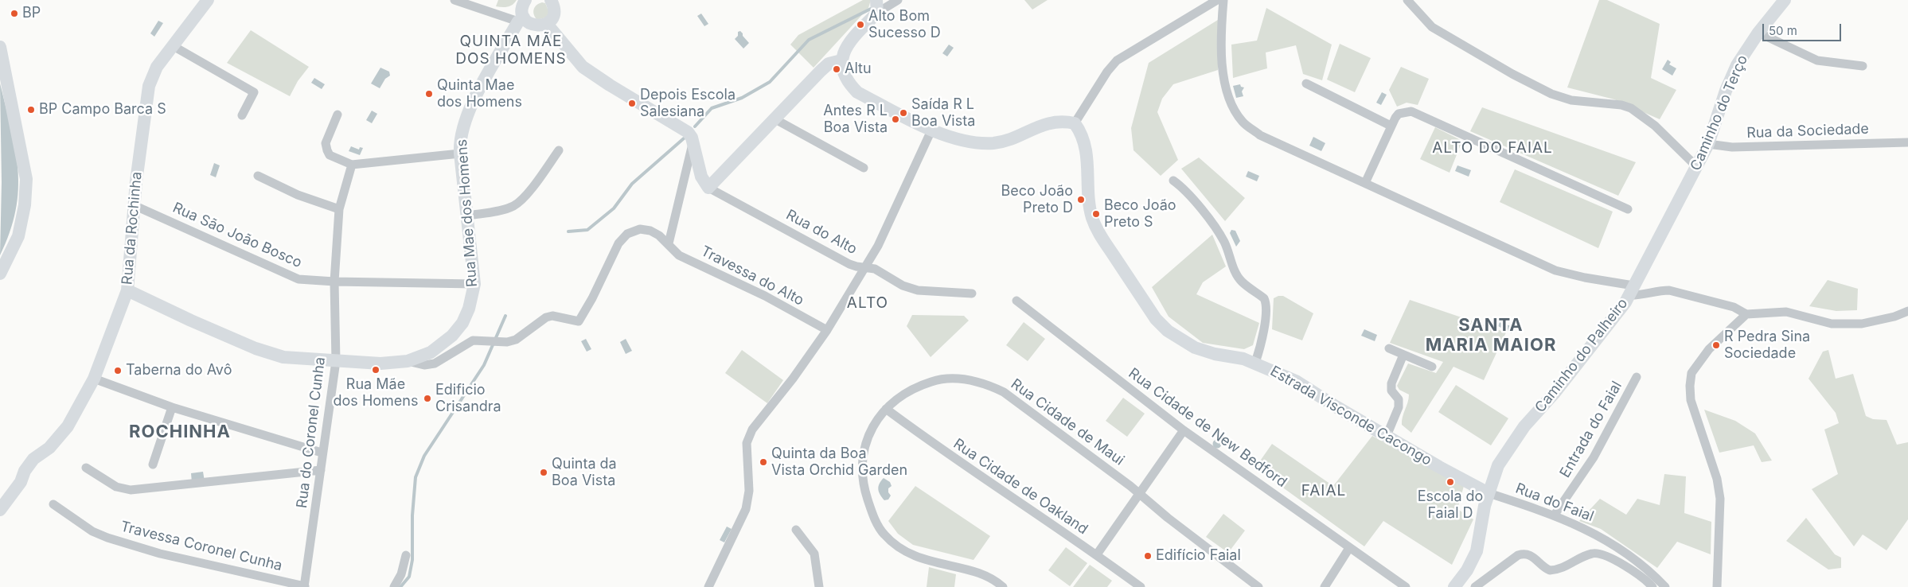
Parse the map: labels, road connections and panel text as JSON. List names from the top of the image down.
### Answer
{
  "streets": {
    "street": [
      "Caminho do Terço",
      "Rua da Sociedade",
      "Rua Mae dos Homens",
      "Rua da Rochinha",
      "Rua do Alto",
      "Rua São João Bosco",
      "Travessa do Alto",
      "Caminho do Palheiro",
      "Estrada Visconde Cacongo",
      "Rua Cidade de Maui",
      "Rua Cidade de New Bedford",
      "Entrada do Faial",
      "Rua do Coronel Cunha",
      "Rua Cidade de Oakland",
      "Rua do Faial",
      "Travessa Coronel Cunha"
    ]
  },
  "crossings": [
    ["Caminho do Terço", "Rua da Sociedade"],
    ["Caminho do Terço", "Caminho do Palheiro"],
    ["Rua Mae dos Homens", "Rua da Rochinha"],
    ["Rua Mae dos Homens", "Rua São João Bosco"],
    ["Rua Mae dos Homens", "Travessa do Alto"],
    ["Rua Mae dos Homens", "Rua do Coronel Cunha"],
    ["Rua da Rochinha", "Rua São João Bosco"],
    ["Rua São João Bosco", "Rua do Coronel Cunha"],
    ["Caminho do Palheiro", "Estrada Visconde Cacongo"],
    ["Caminho do Palheiro", "Rua do Faial"],
    ["Estrada Visconde Cacongo", "Rua do Faial"],
    ["Rua Cidade de Maui", "Rua Cidade de Oakland"],
    ["Entrada do Faial", "Rua do Faial"],
    ["Rua do Coronel Cunha", "Travessa Coronel Cunha"]
  ],
  "districts": [
    "QUINTA MÃE DOS HOMENS",
    "ALTO DO FAIAL",
    "ALTO",
    "SANTA MARIA MAIOR",
    "ROCHINHA",
    "FAIAL"
  ],
  "places": [
    "BP",
    "Alto Bom Sucesso D",
    "Altu",
    "Quinta Mae dos Homens",
    "Depois Escola Salesiana",
    "BP Campo Barca S",
    "Saída R L Boa Vista",
    "Antes R L Boa Vista",
    "Beco João Preto D",
    "Beco João Preto S",
    "R Pedra Sina Sociedade",
    "Rua Mãe dos Homens",
    "Taberna do Avô",
    "Edificio Crisandra",
    "Quinta da Boa Vista Orchid Garden",
    "Quinta da Boa Vista",
    "Escola do Faial D",
    "Edifício Faial"
  ],
  "scale_bar": "50 m"
}
